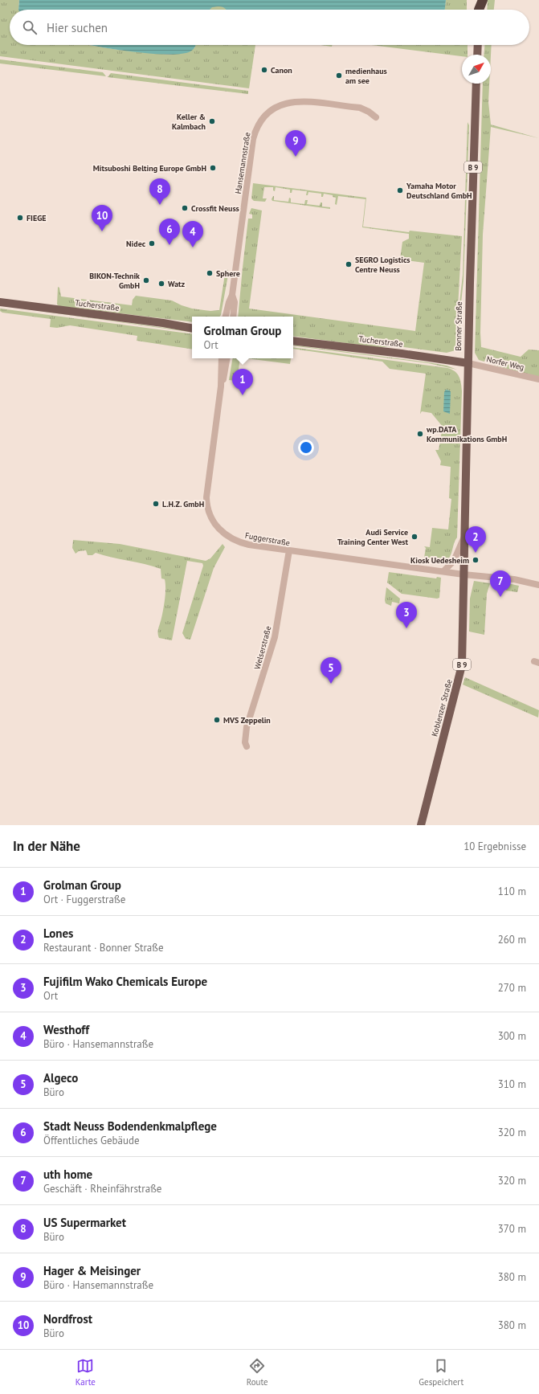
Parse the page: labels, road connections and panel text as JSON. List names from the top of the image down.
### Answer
{
  "streets": {
    "main road": [
      "B 9",
      "Tucherstraße",
      "Bonner Straße",
      "Koblenzer Straße"
    ],
    "street": [
      "Hansemannstraße",
      "Norfer Weg",
      "Fuggerstraße",
      "Welserstraße"
    ]
  },
  "crossings": [
    ["Tucherstraße", "Bonner Straße"],
    ["Tucherstraße", "Norfer Weg"],
    ["Bonner Straße", "Norfer Weg"],
    ["Bonner Straße", "Fuggerstraße"],
    ["Bonner Straße", "Koblenzer Straße"],
    ["Fuggerstraße", "Welserstraße"],
    ["Fuggerstraße", "Koblenzer Straße"]
  ],
  "places": [
    "Canon",
    "medienhaus am see",
    "Keller & Kalmbach",
    "Mitsuboshi Belting Europe GmbH",
    "Yamaha Motor Deutschland GmbH",
    "Crossfit Neuss",
    "FIEGE",
    "Nidec",
    "SEGRO Logistics Centre Neuss",
    "Sphere",
    "BIKON-Technik GmbH",
    "Watz",
    "wp.DATA Kommunikations GmbH",
    "L.H.Z. GmbH",
    "Audi Service Training Center West",
    "Kiosk Uedesheim",
    "MVS Zeppelin"
  ],
  "north": "top right",
  "page": {
    "search": "Hier suchen",
    "pins": [
      "9",
      "8",
      "10",
      "6",
      "4",
      "1",
      "2",
      "7",
      "3",
      "5"
    ],
    "popup": ["Grolman Group", "Ort"],
    "heading": ["In der Nähe", "10 Ergebnisse"],
    "list": [
      {
        "mark": "1",
        "name": "Grolman Group",
        "note": "Ort · Fuggerstraße",
        "value": "110 m"
      },
      {
        "mark": "2",
        "name": "Lones",
        "note": "Restaurant · Bonner Straße",
        "value": "260 m"
      },
      {
        "mark": "3",
        "name": "Fujifilm Wako Chemicals Europe",
        "note": "Ort",
        "value": "270 m"
      },
      {
        "mark": "4",
        "name": "Westhoff",
        "note": "Büro · Hansemannstraße",
        "value": "300 m"
      },
      {
        "mark": "5",
        "name": "Algeco",
        "note": "Büro",
        "value": "310 m"
      },
      {
        "mark": "6",
        "name": "Stadt Neuss Bodendenkmalpflege",
        "note": "Öffentliches Gebäude",
        "value": "320 m"
      },
      {
        "mark": "7",
        "name": "uth home",
        "note": "Geschäft · Rheinfährstraße",
        "value": "320 m"
      },
      {
        "mark": "8",
        "name": "US Supermarket",
        "note": "Büro",
        "value": "370 m"
      },
      {
        "mark": "9",
        "name": "Hager & Meisinger",
        "note": "Büro · Hansemannstraße",
        "value": "380 m"
      },
      {
        "mark": "10",
        "name": "Nordfrost",
        "note": "Büro",
        "value": "380 m"
      }
    ],
    "nav": ["Karte", "Route", "Gespeichert"]
  }
}
